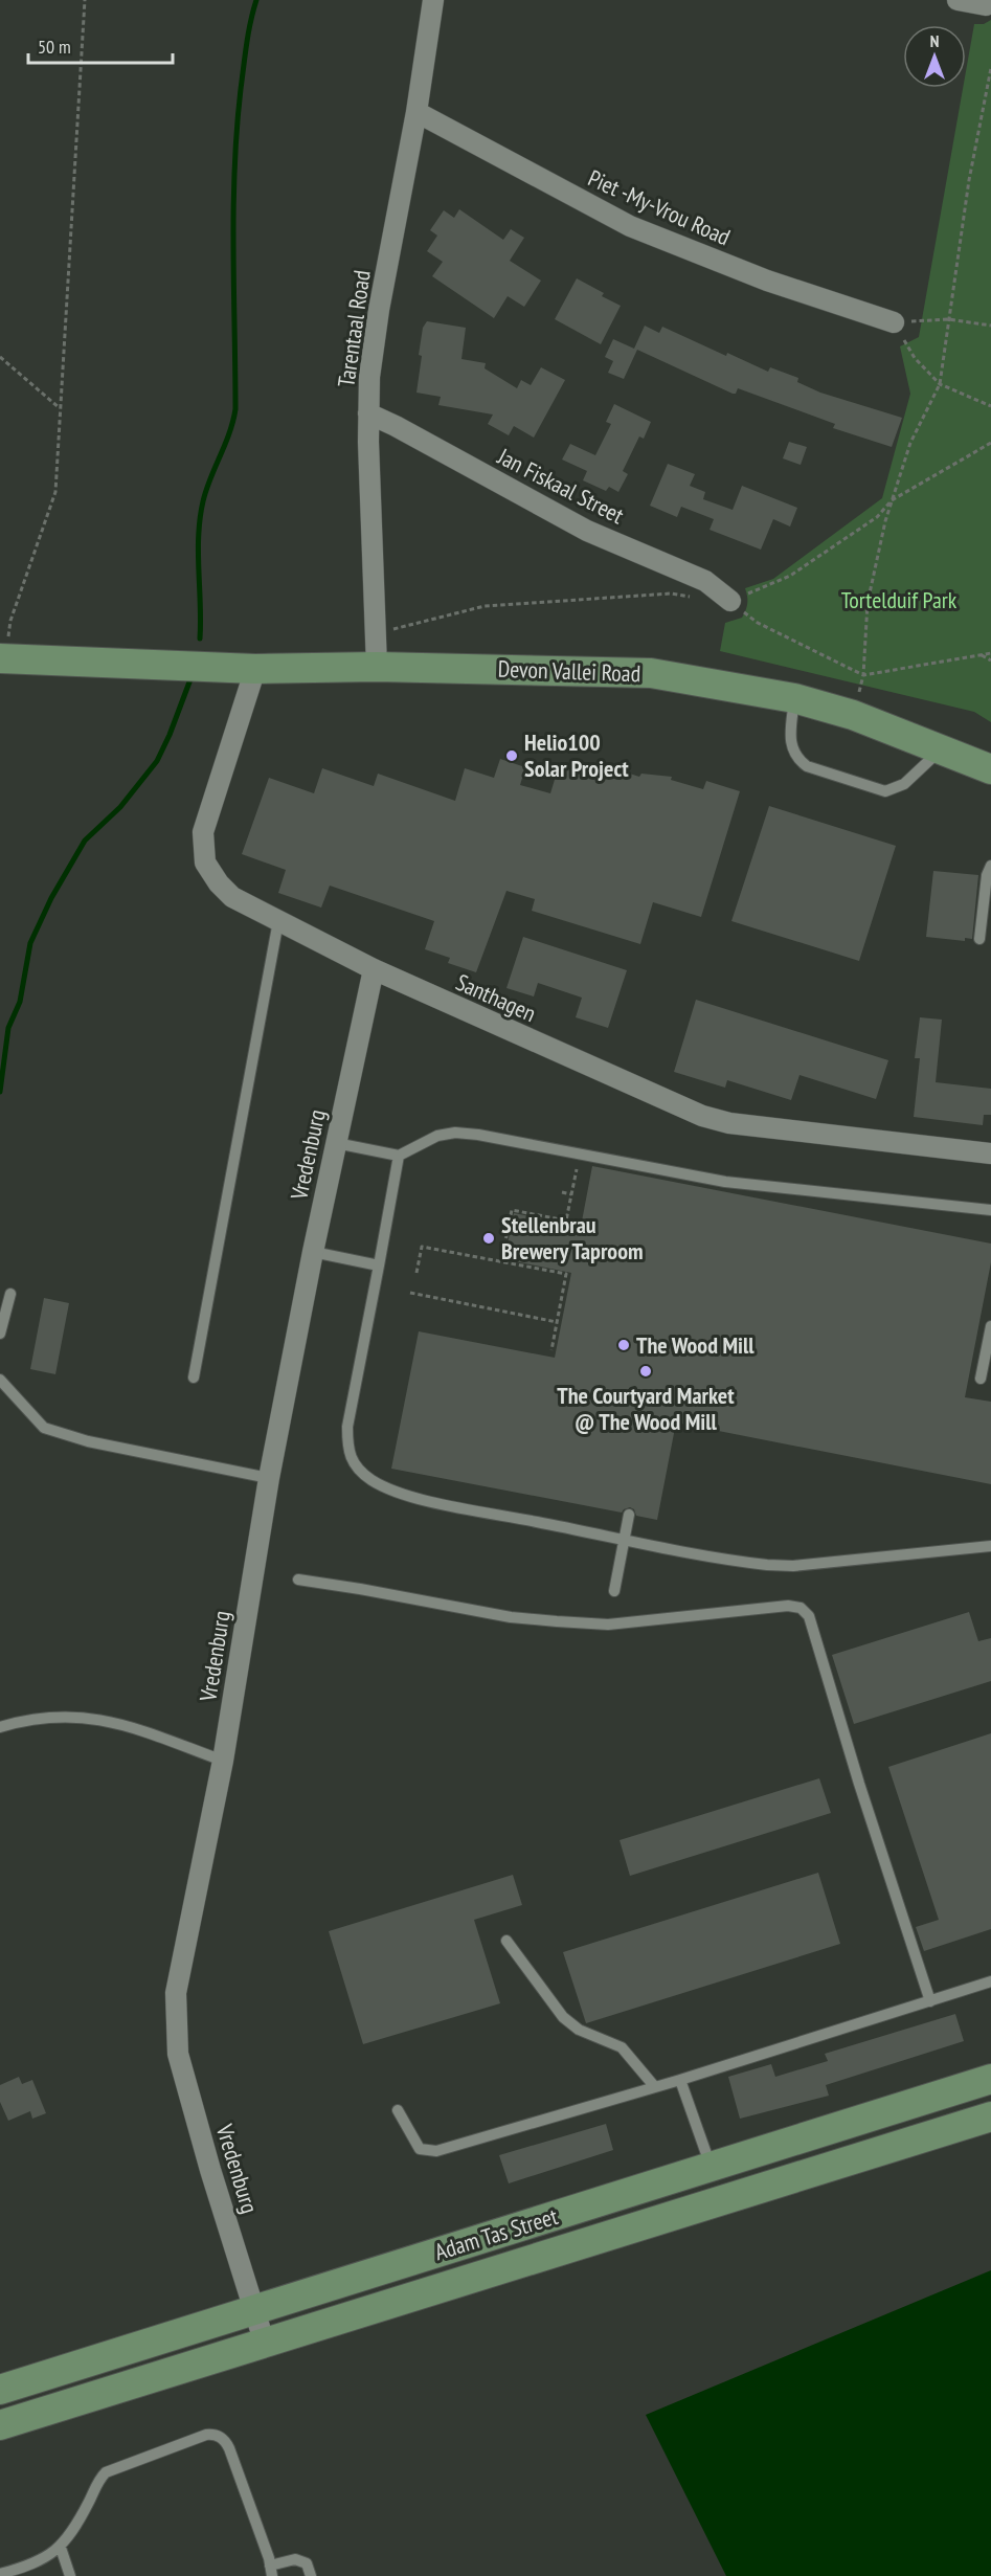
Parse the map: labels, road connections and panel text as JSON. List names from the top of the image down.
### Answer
{
  "streets": {
    "main road": ["Devon Vallei Road", "Adam Tas Street"],
    "street": [
      "Piet -My-Vrou Road",
      "Tarentaal Road",
      "Jan Fiskaal Street",
      "Santhagen",
      "Vredenburg"
    ]
  },
  "crossings": [
    ["Piet -My-Vrou Road", "Tarentaal Road"],
    ["Tarentaal Road", "Jan Fiskaal Street"],
    ["Tarentaal Road", "Devon Vallei Road"],
    ["Devon Vallei Road", "Santhagen"],
    ["Santhagen", "Vredenburg"],
    ["Vredenburg", "Adam Tas Street"]
  ],
  "parks": ["Tortelduif Park"],
  "places": [
    "Helio100 Solar Project",
    "Stellenbrau Brewery Taproom",
    "The Wood Mill",
    "The Courtyard Market @ The Wood Mill"
  ],
  "scale_bar": "50 m",
  "north": "top"
}
